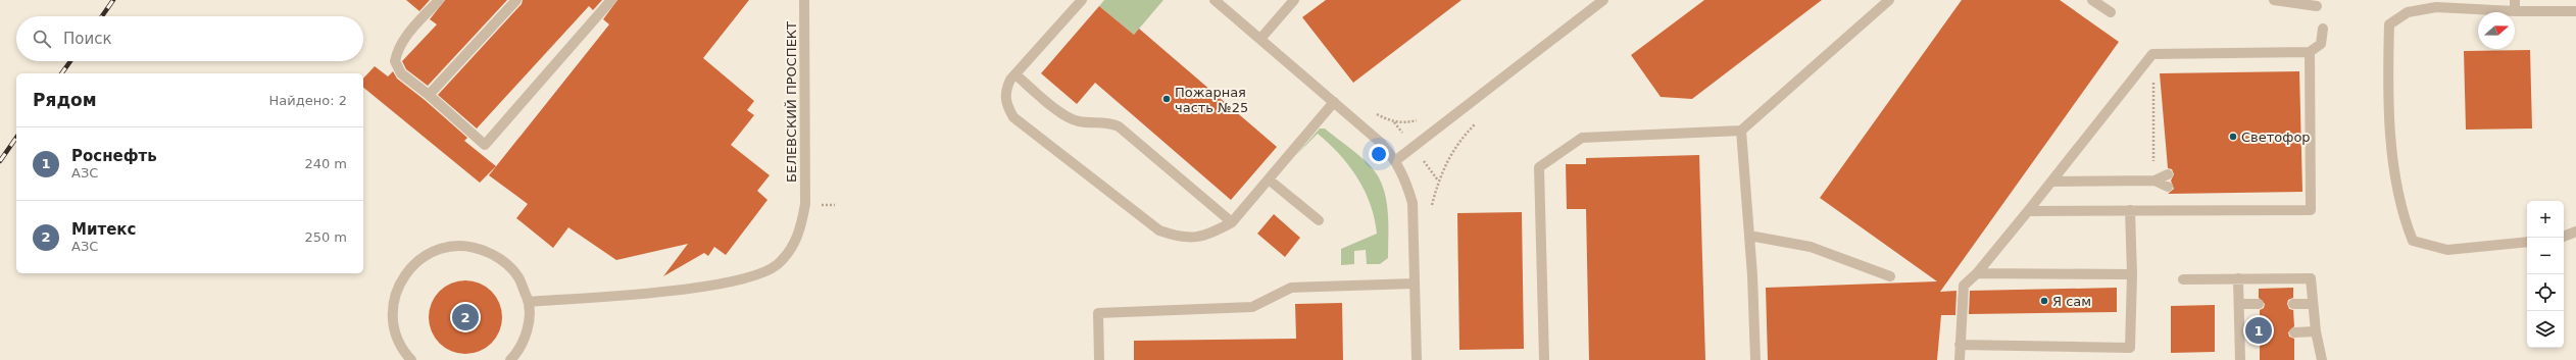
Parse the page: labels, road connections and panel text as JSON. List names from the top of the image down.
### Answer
{
  "streets": {
    "street": ["БЕЛЕВСКИЙ ПРОСПЕКТ"]
  },
  "places": ["Пожарная часть №25", "Светофор", "Я сам"],
  "north": "right",
  "page": {
    "search": "Поиск",
    "heading": ["Рядом", "Найдено: 2"],
    "list": [
      {
        "mark": "1",
        "name": "Роснефть",
        "note": "АЗС",
        "value": "240 m"
      },
      {
        "mark": "2",
        "name": "Митекс",
        "note": "АЗС",
        "value": "250 m"
      }
    ],
    "map_buttons": ["+", "−"],
    "pins": ["2", "1"]
  }
}
